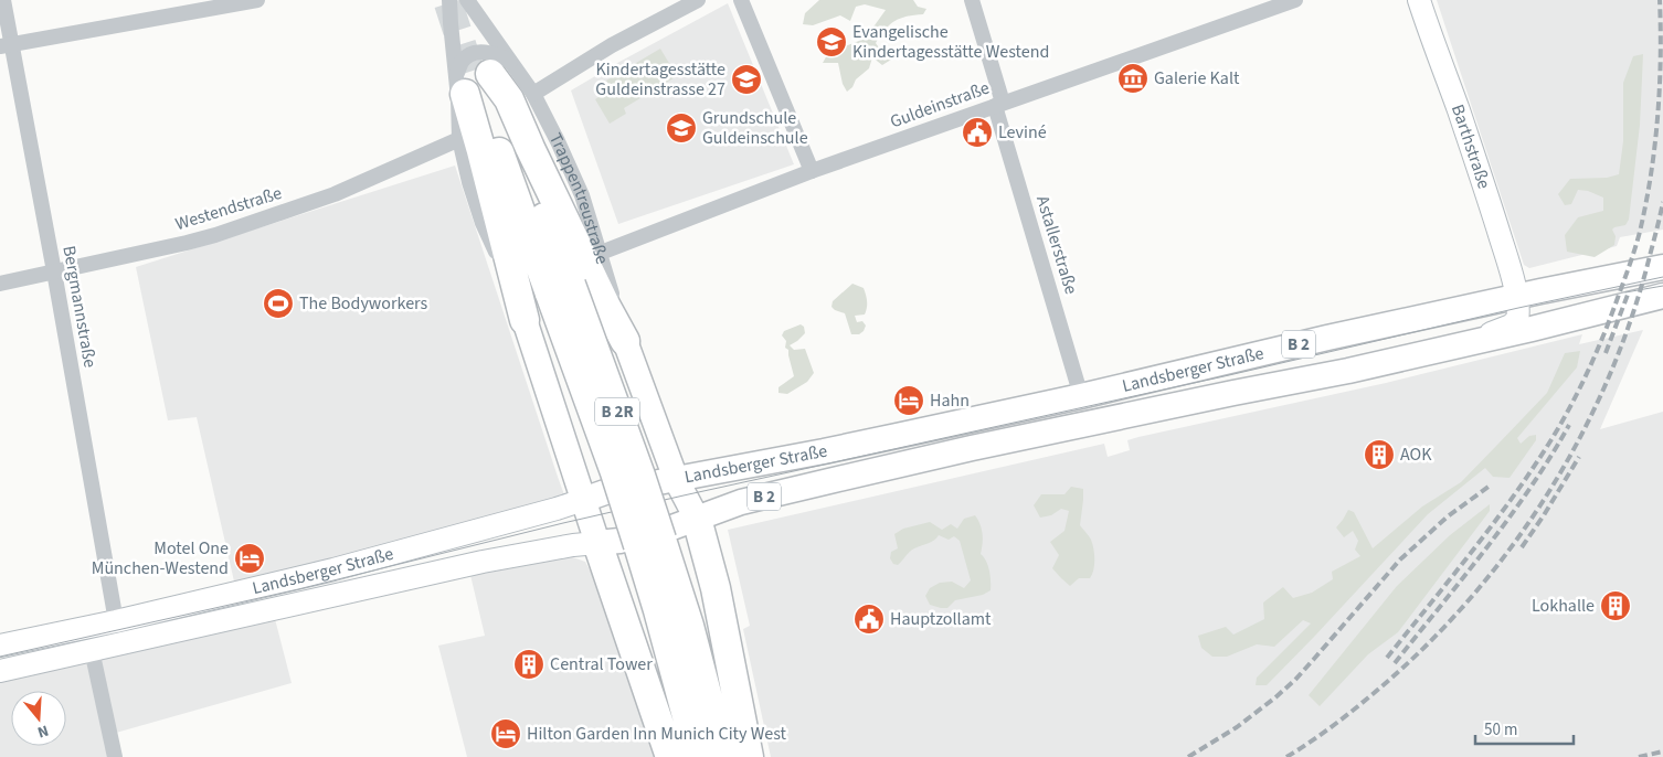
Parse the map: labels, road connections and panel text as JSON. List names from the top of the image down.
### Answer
{
  "streets": {
    "highway": ["Trappentreustraße", "B 2R"],
    "main road": ["Barthstraße", "B 2", "Landsberger Straße"],
    "street": [
      "Guldeinstraße",
      "Westendstraße",
      "Astallerstraße",
      "Bergmannstraße"
    ]
  },
  "crossings": [
    ["Guldeinstraße", "Trappentreustraße"],
    ["Guldeinstraße", "Astallerstraße"],
    ["Barthstraße", "Landsberger Straße"],
    ["Trappentreustraße", "Westendstraße"],
    ["Trappentreustraße", "B 2R"],
    ["Westendstraße", "Bergmannstraße"],
    ["Astallerstraße", "Landsberger Straße"],
    ["Bergmannstraße", "Landsberger Straße"]
  ],
  "places": {
    "school or university": ["Evangelische Kindertagesstätte Westend", "Kindertagesstätte Guldeinstrasse 27", "Grundschule Guldeinschule"],
    "museum": ["Galerie Kalt"],
    "public building": ["Leviné", "Hauptzollamt"],
    "sports": ["The Bodyworkers"],
    "hotel": ["Hahn", "Motel One München-Westend", "Hilton Garden Inn Munich City West"],
    "building": ["AOK", "Lokhalle", "Central Tower"]
  },
  "scale_bar": "50 m",
  "north": "bottom"
}
